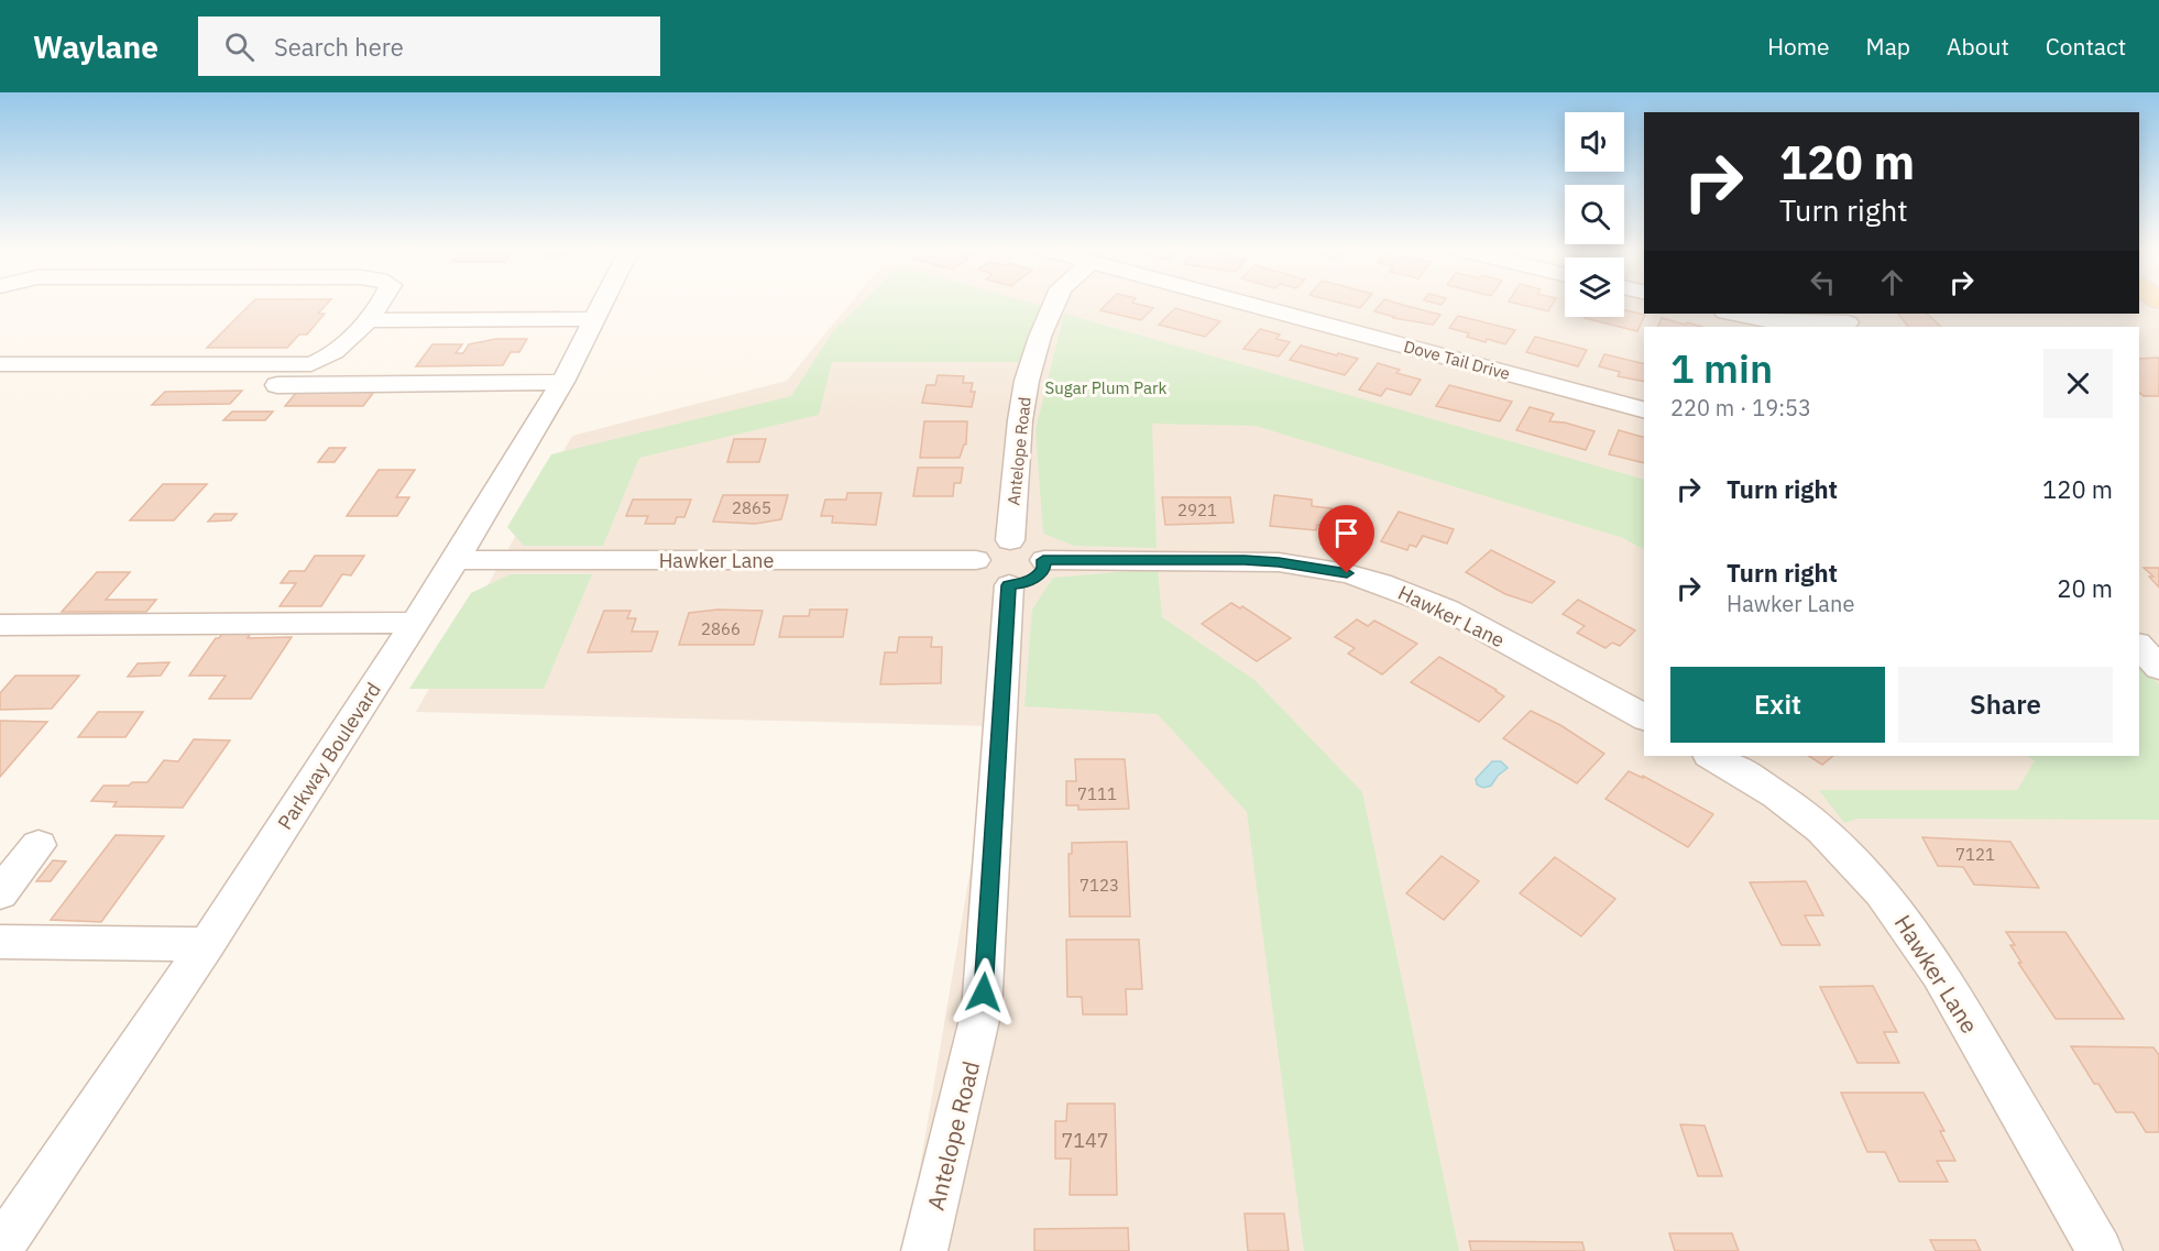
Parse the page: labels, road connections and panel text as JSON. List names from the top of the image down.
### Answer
{
  "streets": {
    "street": [
      "Dove Tail Drive",
      "Antelope Road",
      "Hawker Lane",
      "Parkway Boulevard"
    ]
  },
  "crossings": [
    ["Antelope Road", "Hawker Lane"],
    ["Hawker Lane", "Parkway Boulevard"]
  ],
  "parks": ["Sugar Plum Park"],
  "house_numbers": [
    "2865",
    "2921",
    "2866",
    "7111",
    "7121",
    "7123",
    "7147"
  ],
  "page": {
    "header": "Waylane",
    "search": "Search here",
    "nav": [
      "Home",
      "Map",
      "About",
      "Contact"
    ],
    "turn": ["120 m", "Turn right"],
    "heading": ["1 min", "220 m · 19:53"],
    "list": [
      {
        "name": "Turn right",
        "value": "120 m"
      },
      {
        "name": "Turn right",
        "note": "Hawker Lane",
        "value": "20 m"
      }
    ],
    "buttons": ["Exit", "Share"]
  }
}
